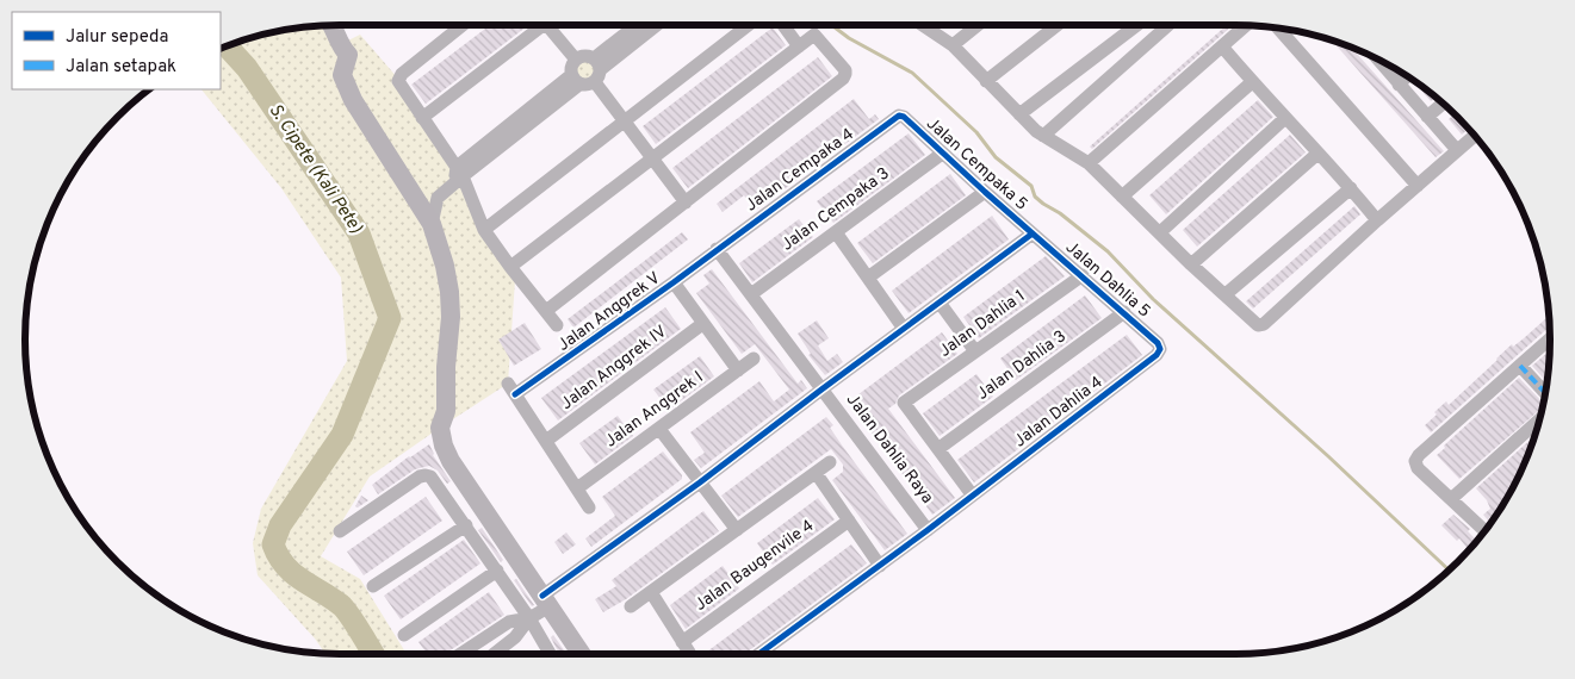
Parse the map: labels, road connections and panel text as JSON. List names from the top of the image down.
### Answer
{
  "streets": {
    "street": [
      "Jalan Cempaka 5",
      "Jalan Cempaka 4",
      "Jalan Cempaka 3",
      "Jalan Dahlia 5",
      "Jalan Anggrek V",
      "Jalan Dahlia 1",
      "Jalan Dahlia 3",
      "Jalan Anggrek IV",
      "Jalan Anggrek I",
      "Jalan Dahlia 4",
      "Jalan Dahlia Raya",
      "Jalan Baugenvile 4"
    ]
  },
  "crossings": [
    ["Jalan Cempaka 5", "Jalan Cempaka 4"],
    ["Jalan Cempaka 5", "Jalan Cempaka 3"],
    ["Jalan Cempaka 5", "Jalan Dahlia 5"],
    ["Jalan Cempaka 4", "Jalan Anggrek V"],
    ["Jalan Cempaka 4", "Jalan Dahlia Raya"],
    ["Jalan Cempaka 3", "Jalan Dahlia Raya"],
    ["Jalan Dahlia 5", "Jalan Dahlia 1"],
    ["Jalan Dahlia 5", "Jalan Dahlia 3"],
    ["Jalan Dahlia 5", "Jalan Dahlia 4"],
    ["Jalan Anggrek V", "Jalan Anggrek IV"],
    ["Jalan Anggrek V", "Jalan Dahlia Raya"],
    ["Jalan Dahlia 1", "Jalan Dahlia 3"],
    ["Jalan Dahlia 4", "Jalan Dahlia Raya"]
  ],
  "water": ["S. Cipete (Kali Pete)"],
  "legend": ["Jalur sepeda", "Jalan setapak"]
}
